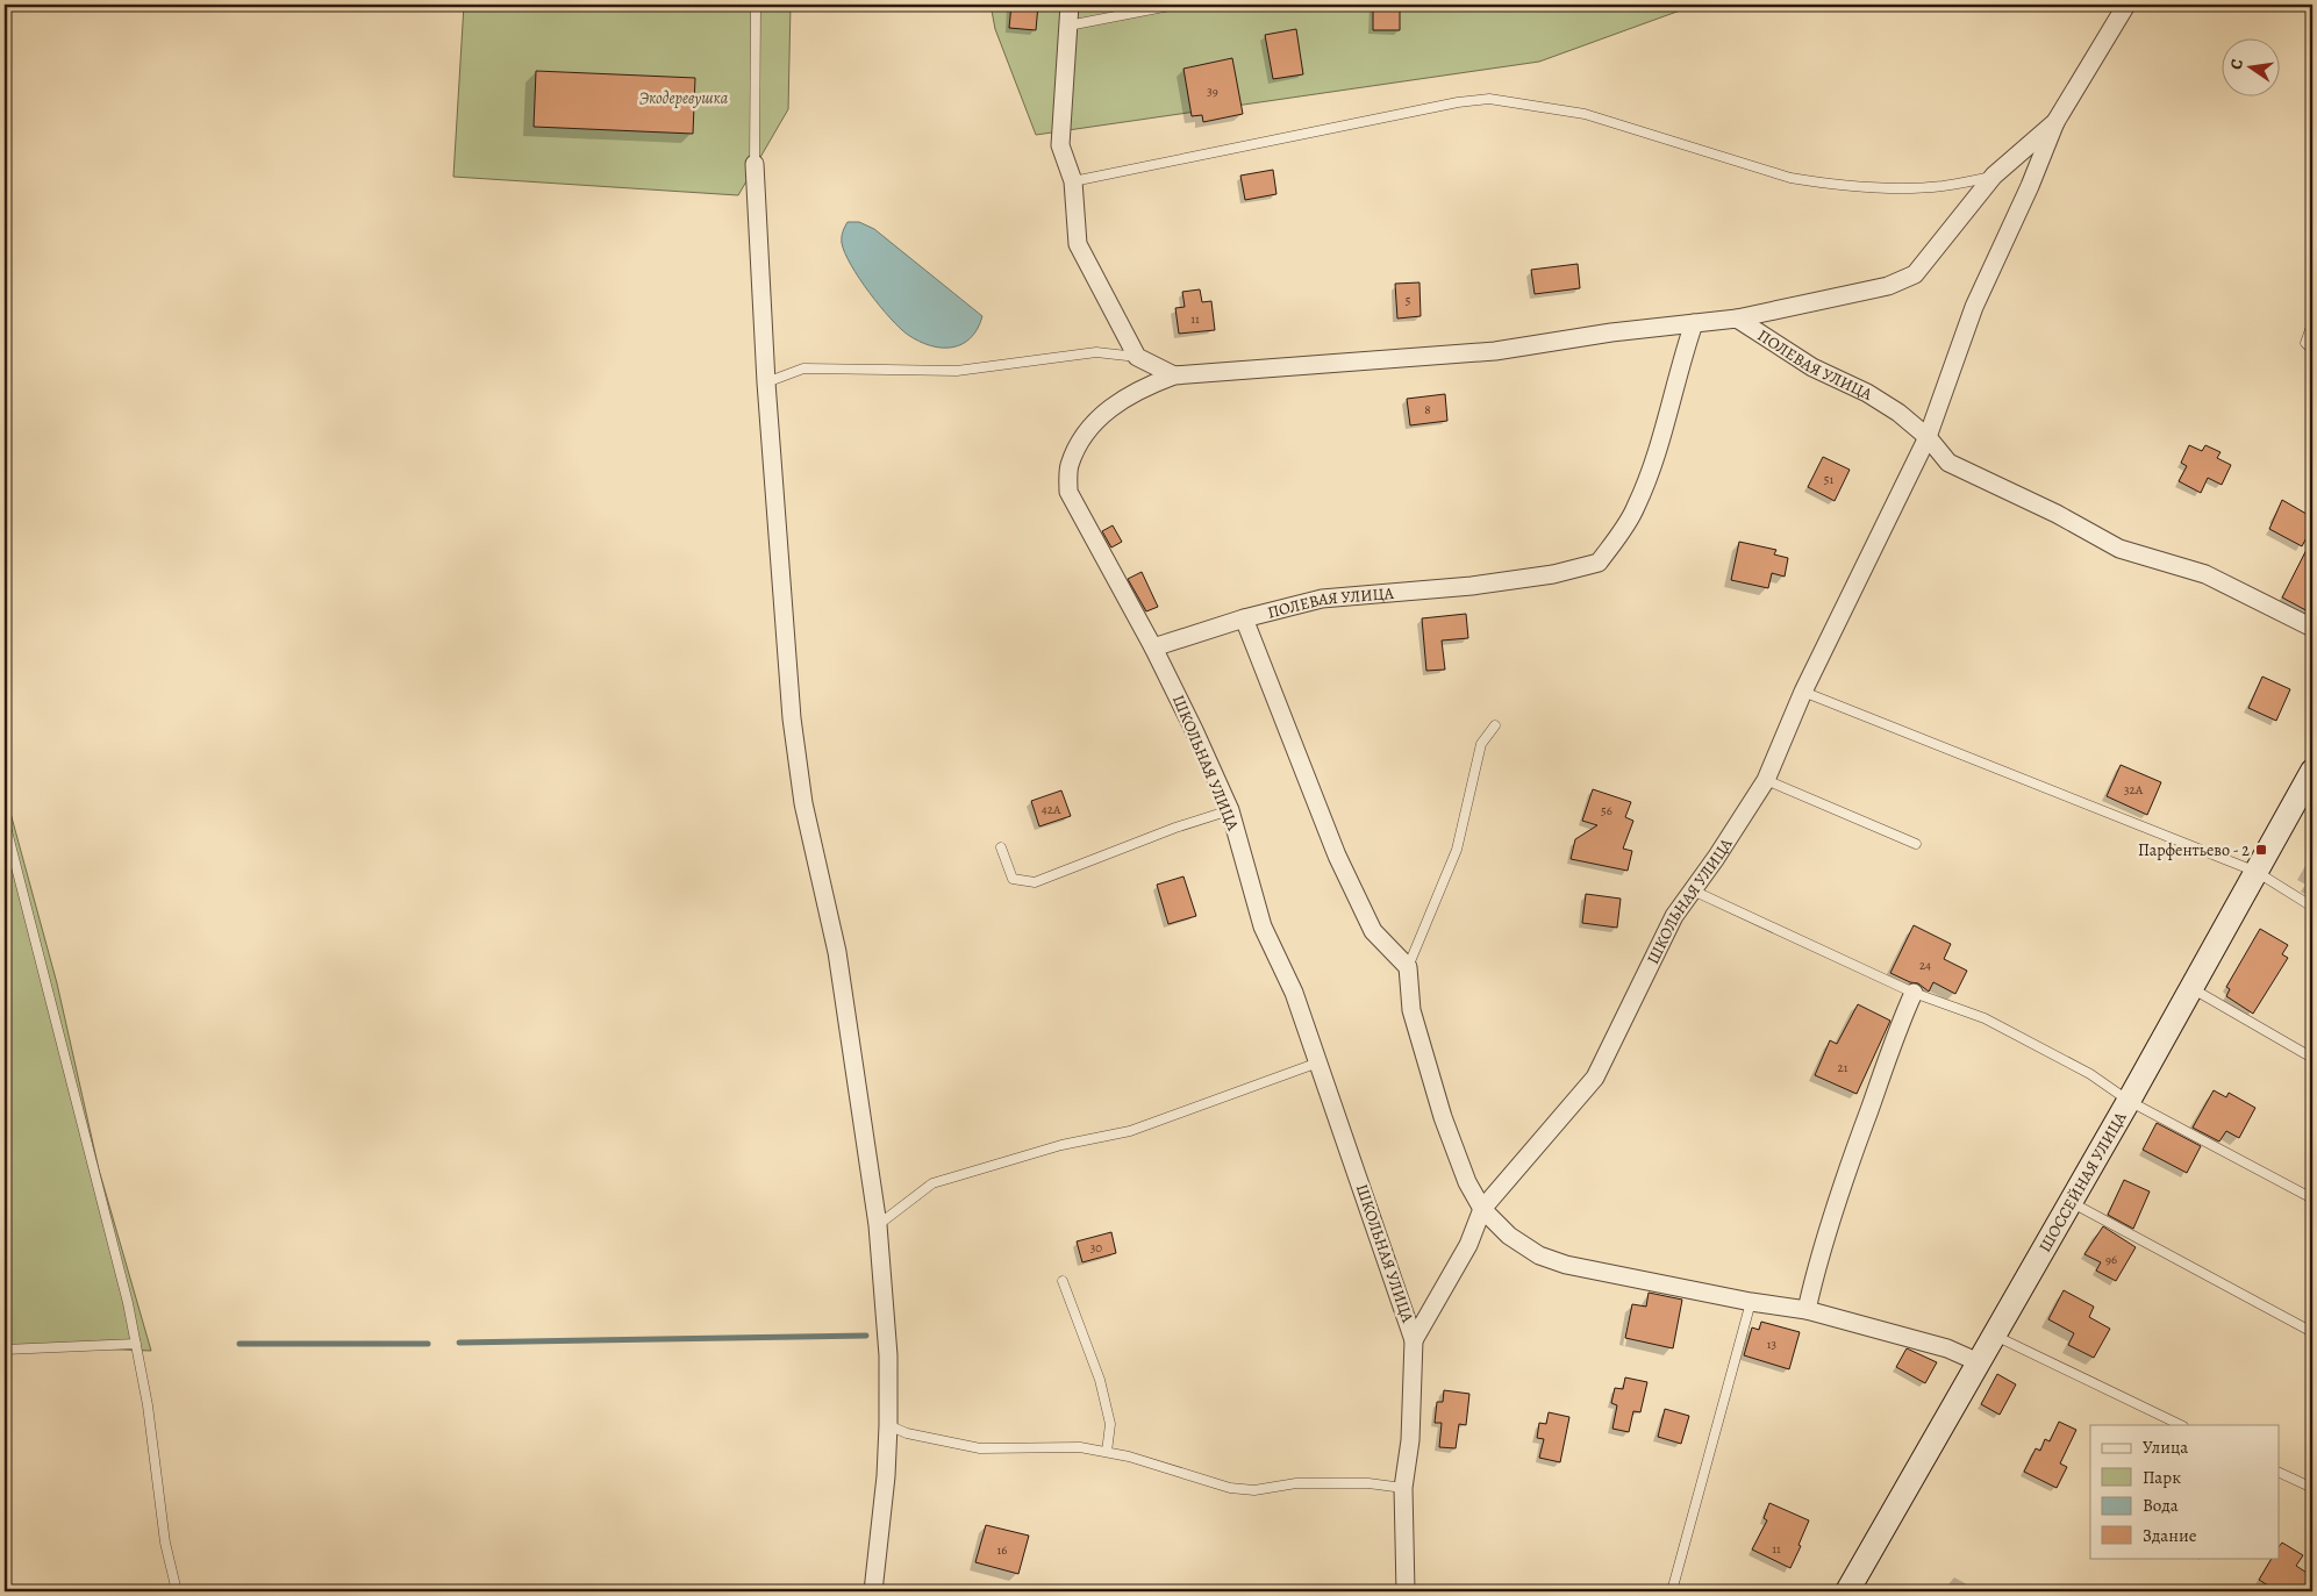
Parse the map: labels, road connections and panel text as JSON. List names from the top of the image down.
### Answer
{
  "streets": {
    "street": ["ПОЛЕВАЯ УЛИЦА", "ШКОЛЬНАЯ УЛИЦА", "ШОССЕЙНАЯ УЛИЦА"]
  },
  "crossings": [
    ["ПОЛЕВАЯ УЛИЦА", "ШКОЛЬНАЯ УЛИЦА"]
  ],
  "parks": ["Экодеревушка"],
  "places": {
    "transit": ["Парфентьево - 2"]
  },
  "house_numbers": [
    "39",
    "5",
    "11",
    "8",
    "51",
    "32А",
    "42А",
    "56",
    "24",
    "21",
    "30",
    "96",
    "13",
    "11",
    "16"
  ],
  "legend": [
    "Улица",
    "Парк",
    "Вода",
    "Здание"
  ],
  "north": "left"
}
